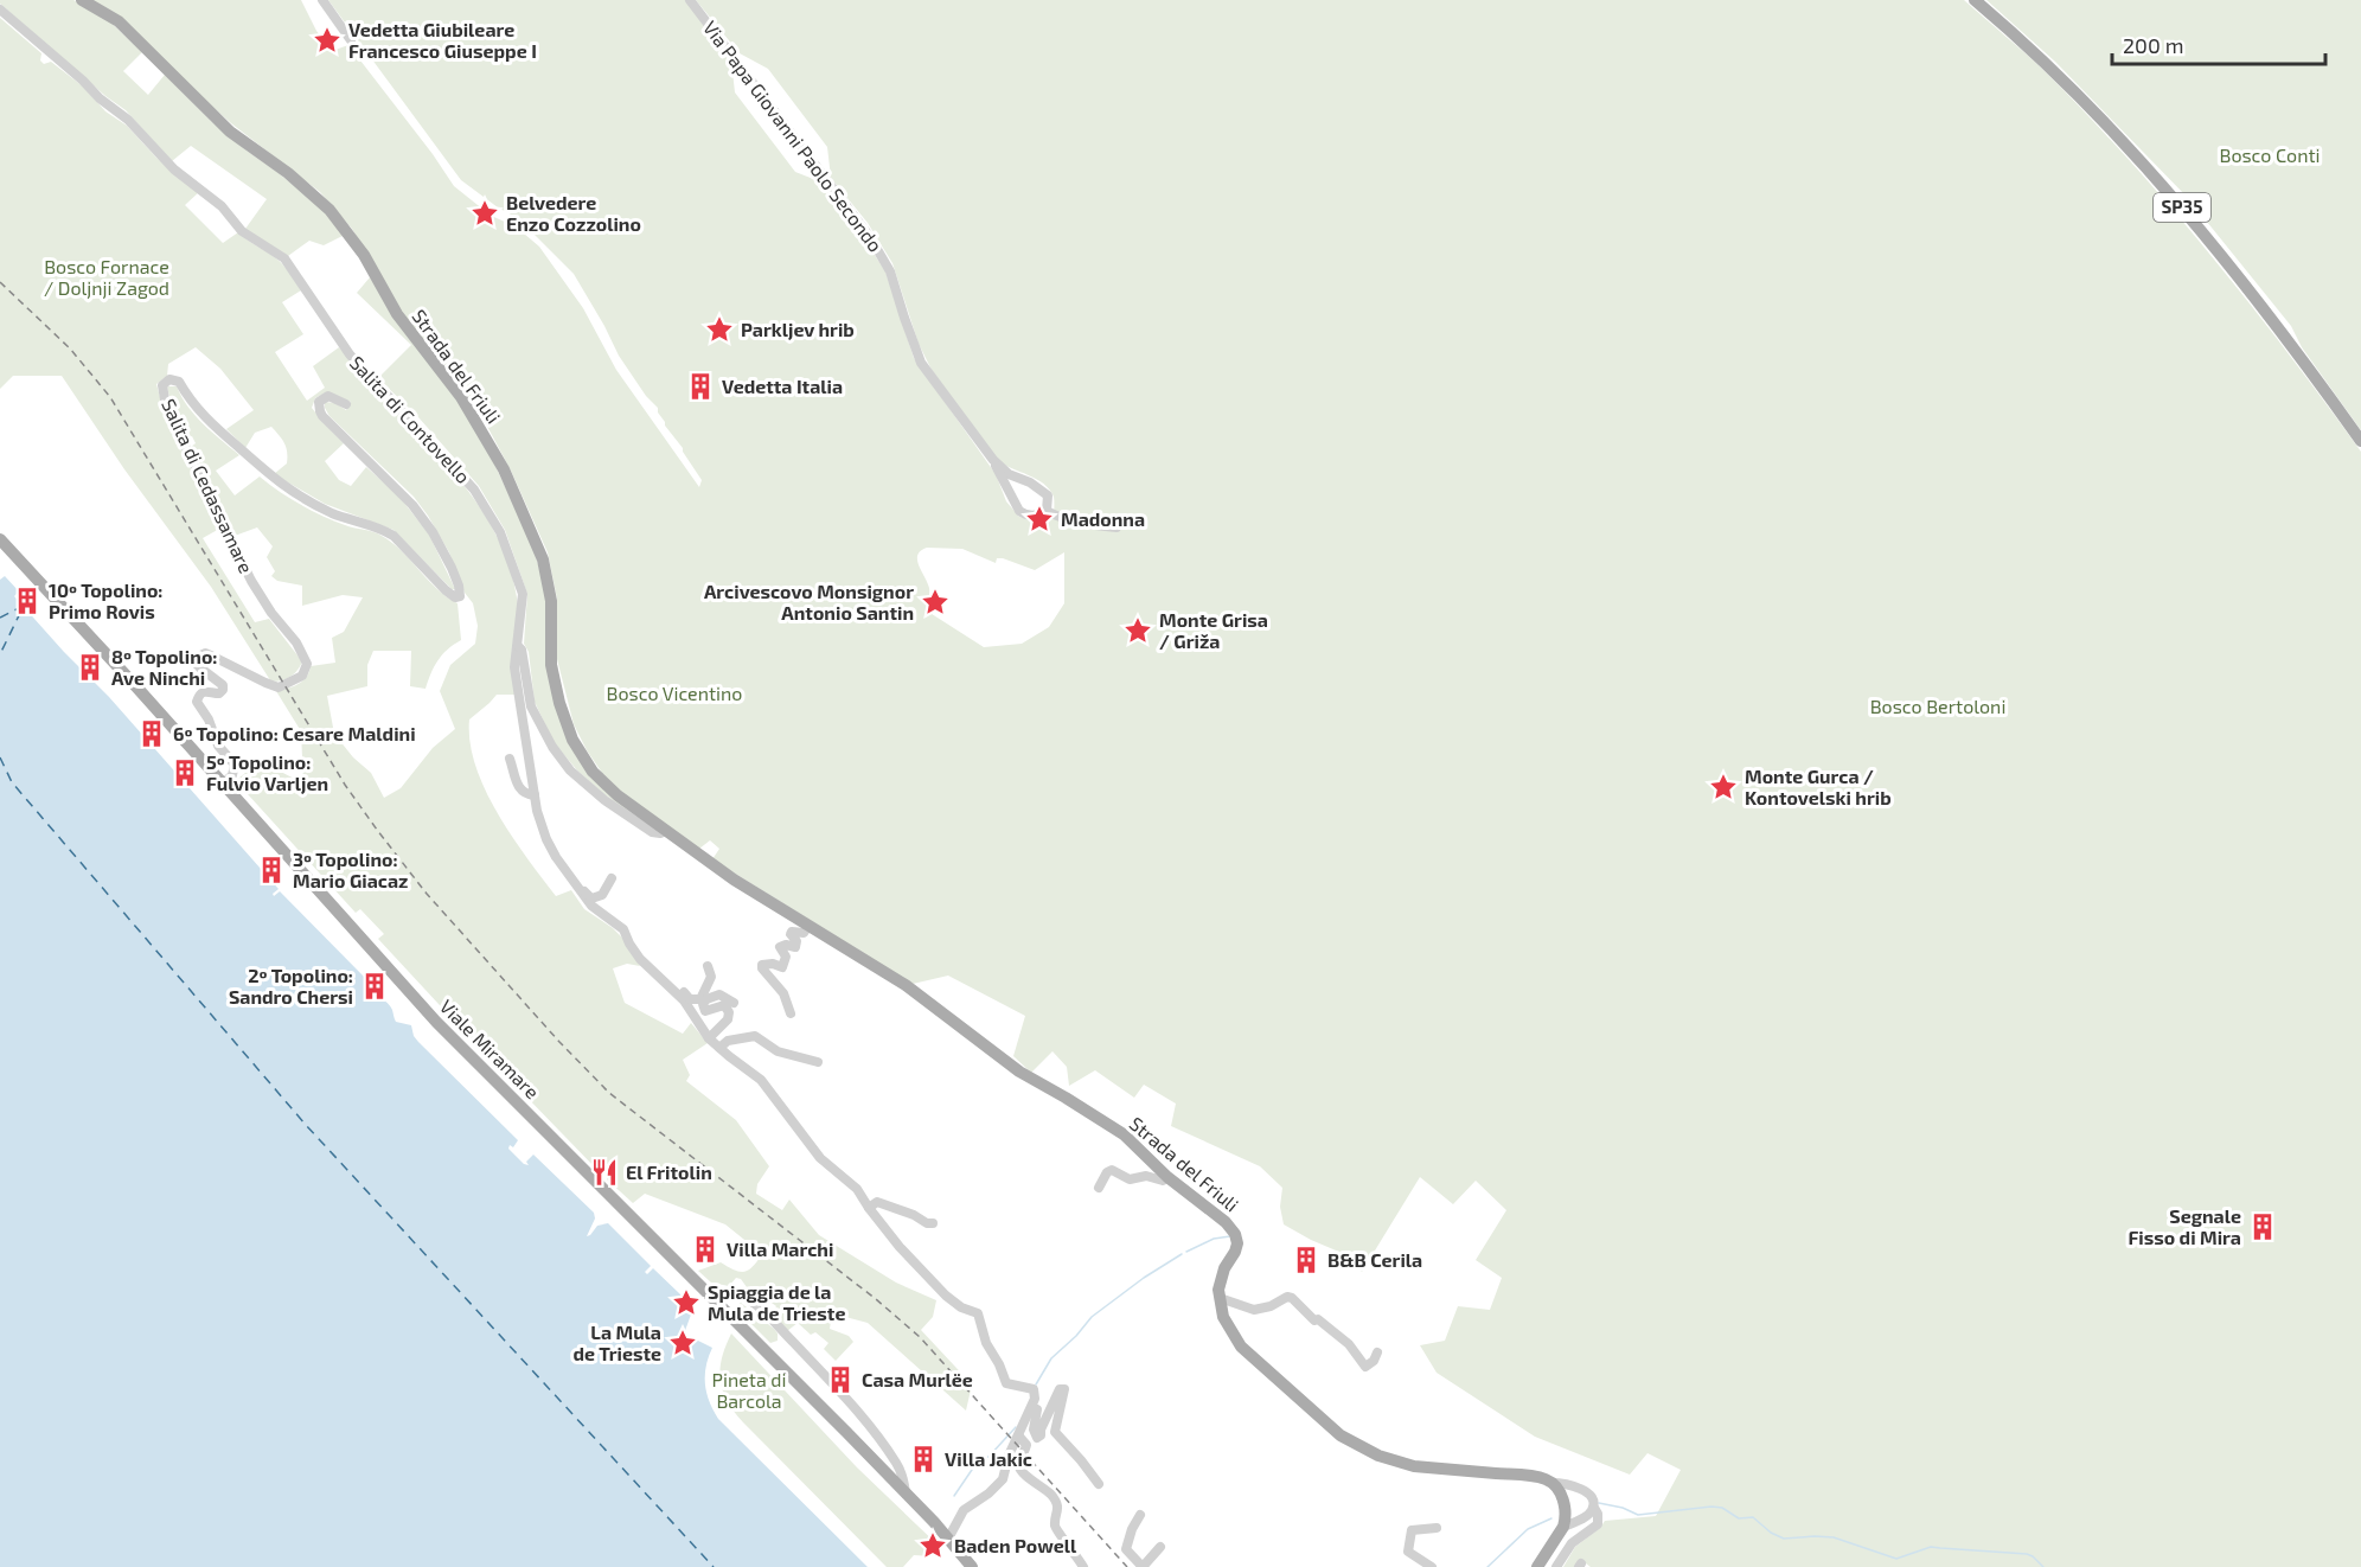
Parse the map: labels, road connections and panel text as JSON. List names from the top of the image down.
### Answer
{
  "streets": {
    "main road": ["SP35", "Strada del Friuli", "Viale Miramare"],
    "street": ["Via Papa Giovanni Paolo Secondo", "Salita di Contovello", "Salita di Cedassamare"]
  },
  "crossings": [
    ["Strada del Friuli", "Salita di Contovello"],
    ["Salita di Cedassamare", "Viale Miramare"]
  ],
  "parks": [
    "Bosco Conti",
    "Bosco Fornace / Doljnji Zagod",
    "Bosco Vicentino",
    "Bosco Bertoloni",
    "Pineta di Barcola"
  ],
  "places": {
    "place": [
      "Vedetta Giubileare Francesco Giuseppe I",
      "Belvedere Enzo Cozzolino",
      "Parkljev hrib",
      "Madonna",
      "Arcivescovo Monsignor Antonio Santin",
      "Monte Grisa / Griža",
      "Monte Gurca / Kontovelski hrib",
      "Spiaggia de la Mula de Trieste",
      "La Mula de Trieste",
      "Baden Powell"
    ],
    "building": [
      "Vedetta Italia",
      "10º Topolino: Primo Rovis",
      "8º Topolino: Ave Ninchi",
      "6º Topolino: Cesare Maldini",
      "5º Topolino: Fulvio Varljen",
      "3º Topolino: Mario Giacaz",
      "2º Topolino: Sandro Chersi",
      "Segnale Fisso di Mira",
      "Villa Marchi",
      "B&B Cerila",
      "Casa Murlëe",
      "Villa Jakic"
    ],
    "restaurant": ["El Fritolin"]
  },
  "scale_bar": "200 m"
}
